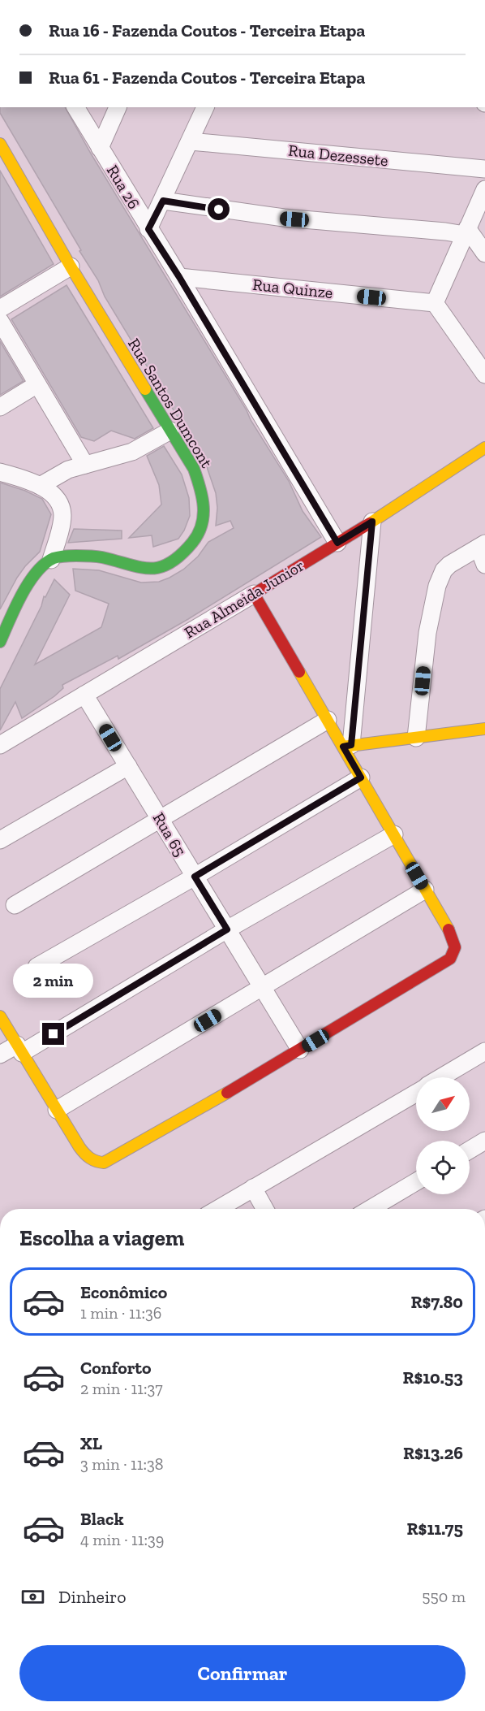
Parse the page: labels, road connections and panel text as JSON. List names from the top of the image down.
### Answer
{
  "streets": {
    "street": [
      "Rua Dezessete",
      "Rua 26",
      "Rua Quinze",
      "Rua Santos Dumcont",
      "Rua Almeida Junior",
      "Rua 65"
    ]
  },
  "crossings": [
    ["Rua 26", "Rua Quinze"],
    ["Rua 26", "Rua Almeida Junior"],
    ["Rua Almeida Junior", "Rua 65"]
  ],
  "north": "top right",
  "page": {
    "banner": ["Rua 16 - Fazenda Coutos - Terceira Etapa", "Rua 61 - Fazenda Coutos - Terceira Etapa"],
    "bubble": "2 min",
    "heading": "Escolha a viagem",
    "list": [
      {
        "name": "Econômico",
        "note": "1 min · 11:36",
        "value": "R$7.80"
      },
      {
        "name": "Conforto",
        "note": "2 min · 11:37",
        "value": "R$10.53"
      },
      {
        "name": "XL",
        "note": "3 min · 11:38",
        "value": "R$13.26"
      },
      {
        "name": "Black",
        "note": "4 min · 11:39",
        "value": "R$11.75"
      }
    ],
    "pay": ["Dinheiro", "550 m"],
    "buttons": "Confirmar"
  }
}
